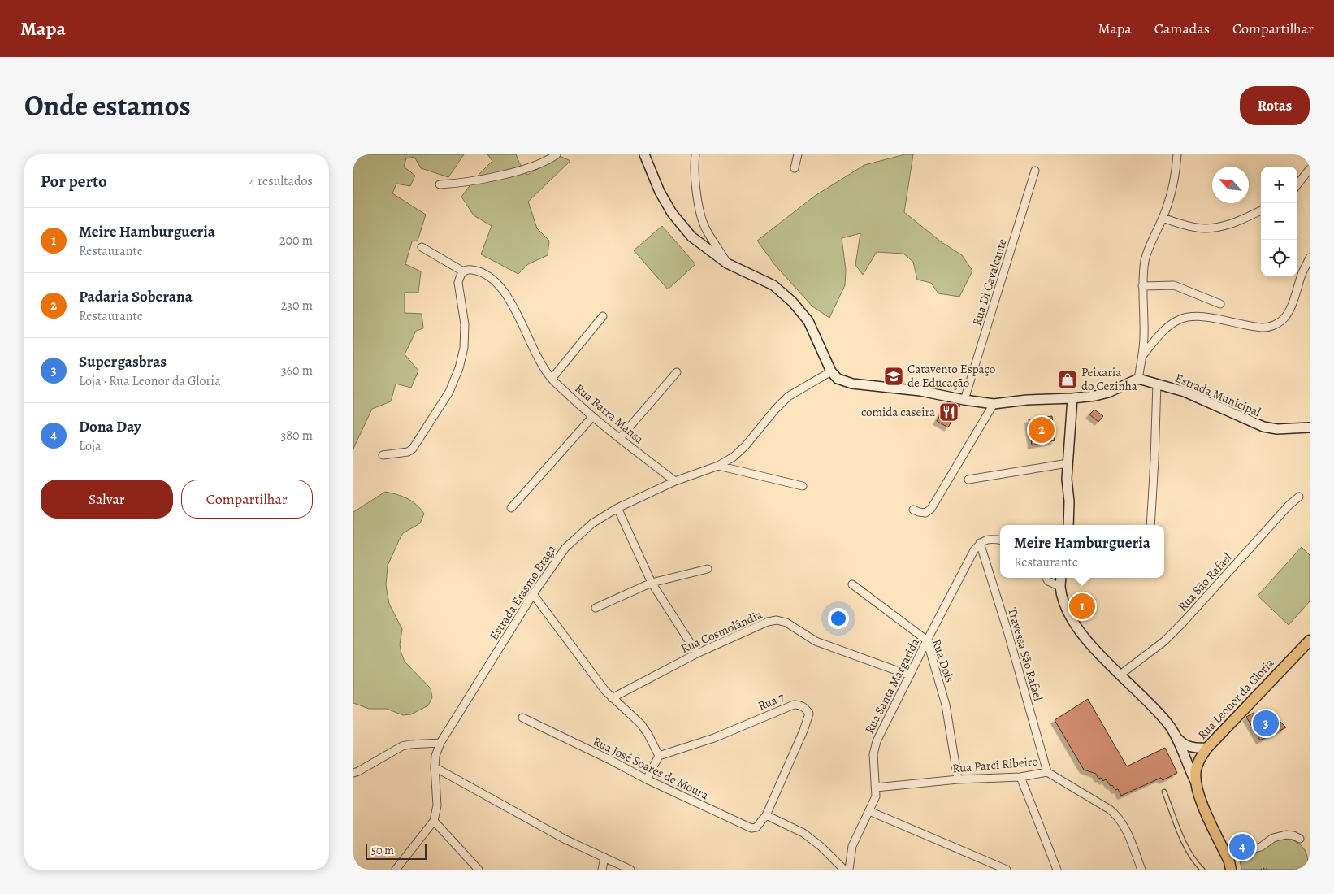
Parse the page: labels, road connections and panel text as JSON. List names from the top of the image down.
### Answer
{
  "streets": {
    "main road": ["Rua Leonor da Gloria"],
    "street": [
      "Rua Di Cavalcante",
      "Estrada Municipal",
      "Rua Barra Mansa",
      "Rua São Rafael",
      "Estrada Erasmo Braga",
      "Rua Cosmolândia",
      "Travessa São Rafael",
      "Rua Dois",
      "Rua Santa Margarida",
      "Rua 7",
      "Rua Parci Ribeiro",
      "Rua José Soares de Moura"
    ]
  },
  "crossings": [
    ["Rua Barra Mansa", "Estrada Erasmo Braga"],
    ["Rua Cosmolândia", "Rua Santa Margarida"],
    ["Travessa São Rafael", "Rua Santa Margarida"],
    ["Travessa São Rafael", "Rua Parci Ribeiro"],
    ["Rua Dois", "Rua Santa Margarida"],
    ["Rua Dois", "Rua Parci Ribeiro"],
    ["Rua Santa Margarida", "Rua Parci Ribeiro"],
    ["Rua 7", "Rua José Soares de Moura"]
  ],
  "places": {
    "school or university": ["Catavento Espaço de Educação"],
    "shop": ["Peixaria do Cezinha"],
    "restaurant": ["comida caseira"]
  },
  "scale_bar": "50 m",
  "north": "top left",
  "page": {
    "header": "Mapa",
    "nav": ["Mapa", "Camadas", "Compartilhar"],
    "title": "Onde estamos",
    "buttons": [
      "Rotas",
      ["Salvar", "Compartilhar"]
    ],
    "heading": ["Por perto", "4 resultados"],
    "map_buttons": ["+", "−"],
    "list": [
      {
        "mark": "1",
        "name": "Meire Hamburgueria",
        "note": "Restaurante",
        "value": "200 m"
      },
      {
        "mark": "2",
        "name": "Padaria Soberana",
        "note": "Restaurante",
        "value": "230 m"
      },
      {
        "mark": "3",
        "name": "Supergasbras",
        "note": "Loja · Rua Leonor da Gloria",
        "value": "360 m"
      },
      {
        "mark": "4",
        "name": "Dona Day",
        "note": "Loja",
        "value": "380 m"
      }
    ],
    "pins": [
      "2",
      "1",
      "3",
      "4"
    ],
    "popup": ["Meire Hamburgueria", "Restaurante"],
    "scale": "50 m"
  }
}
